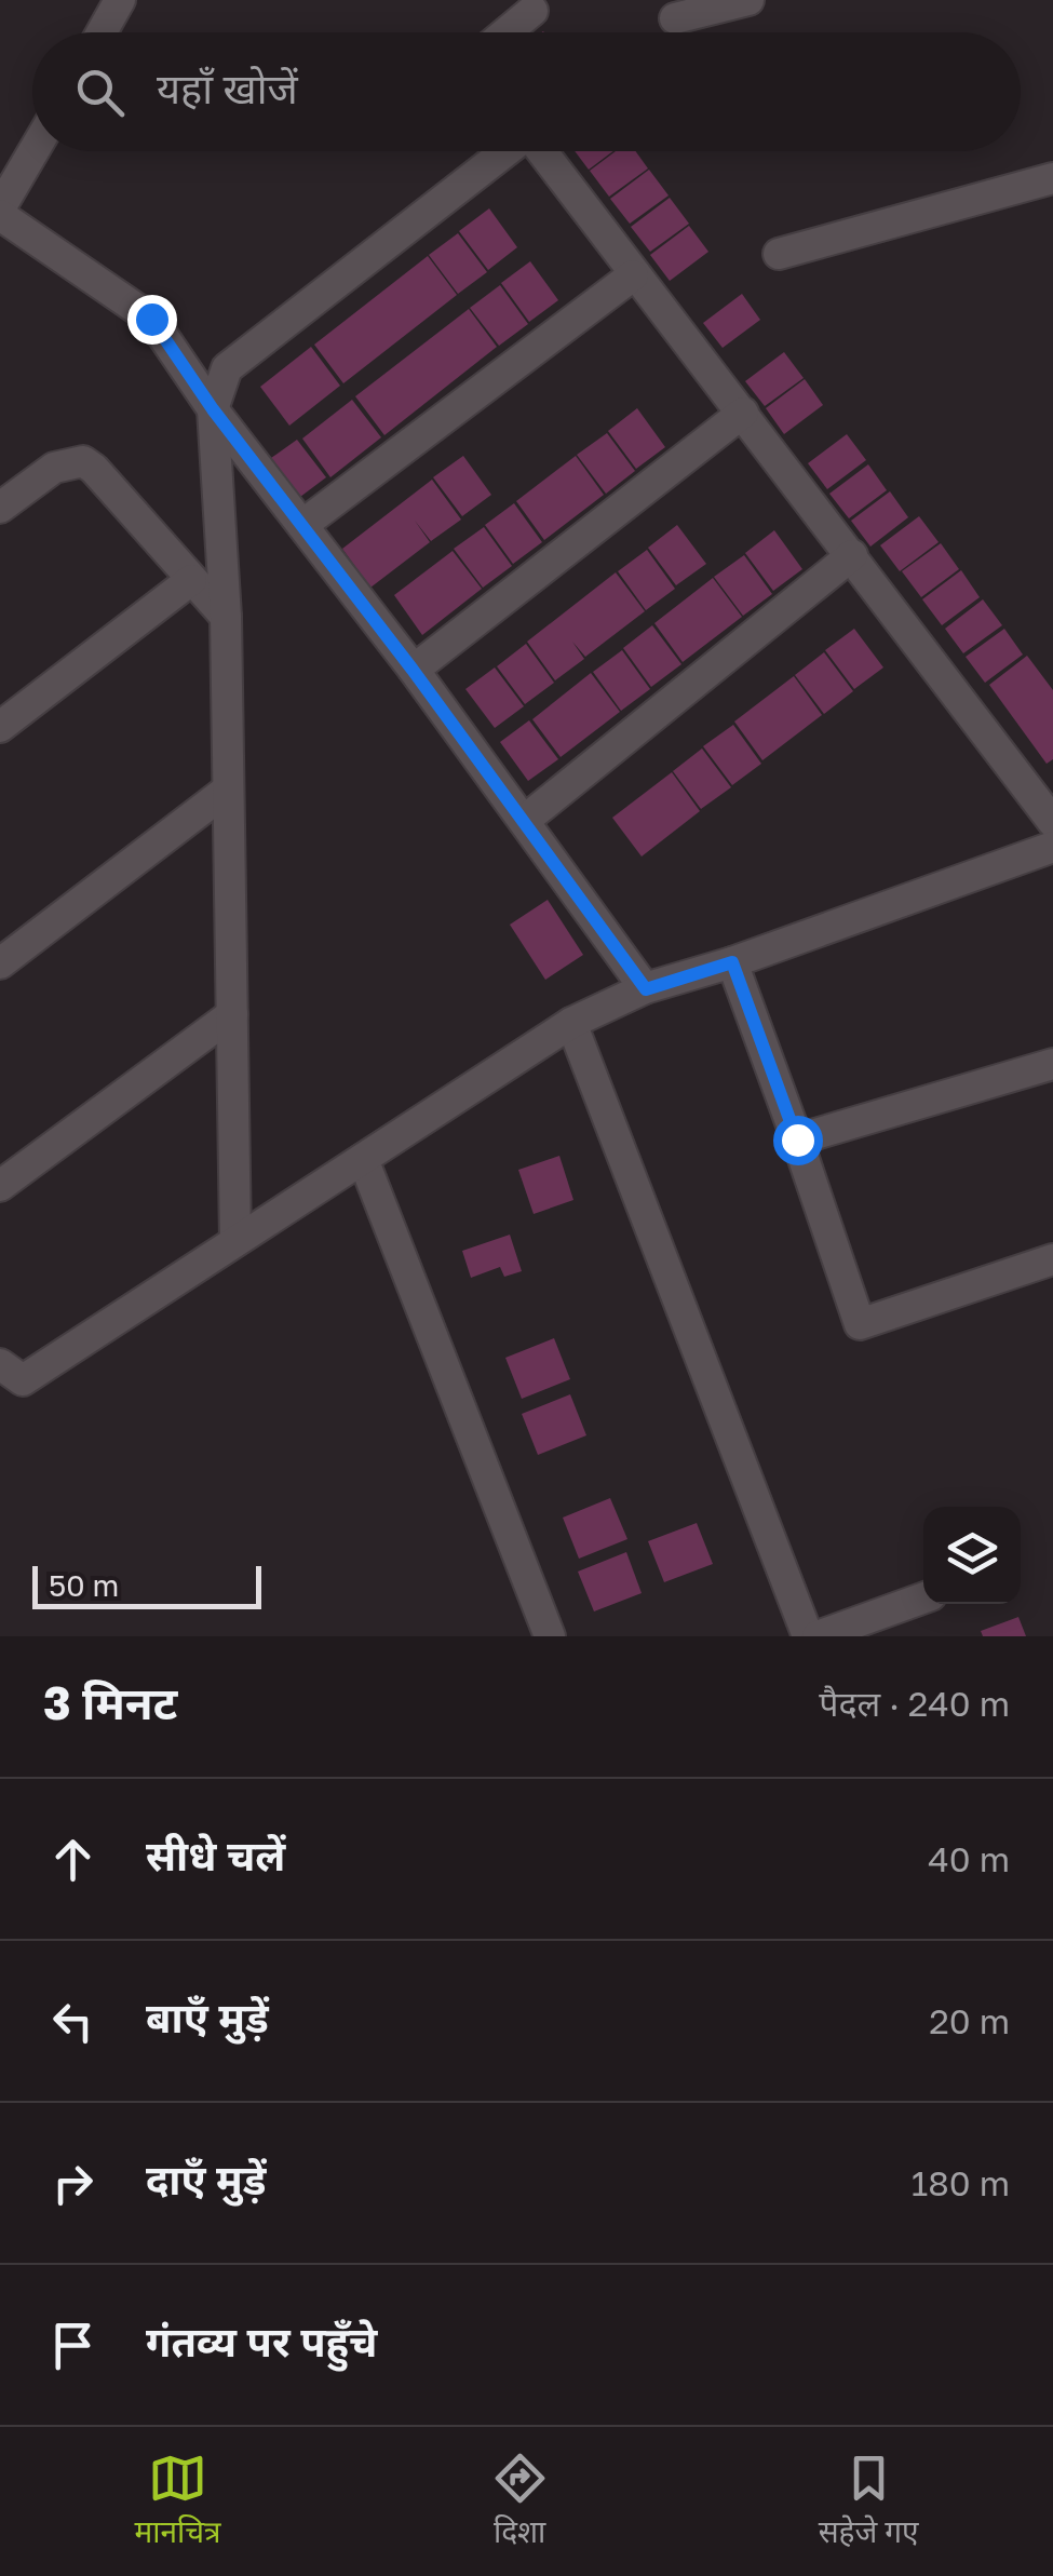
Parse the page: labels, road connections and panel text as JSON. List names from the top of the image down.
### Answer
{
  "scale_bar": "50 m",
  "page": {
    "search": "यहाँ खोजें",
    "scale": "50 m",
    "heading": ["3 मिनट", "पैदल · 240 m"],
    "list": [
      ["सीधे चलें", "40 m"],
      ["बाएँ मुड़ें", "20 m"],
      ["दाएँ मुड़ें", "180 m"],
      "गंतव्य पर पहुँचे"
    ],
    "nav": ["मानचित्र", "दिशा", "सहेजे गए"]
  }
}
